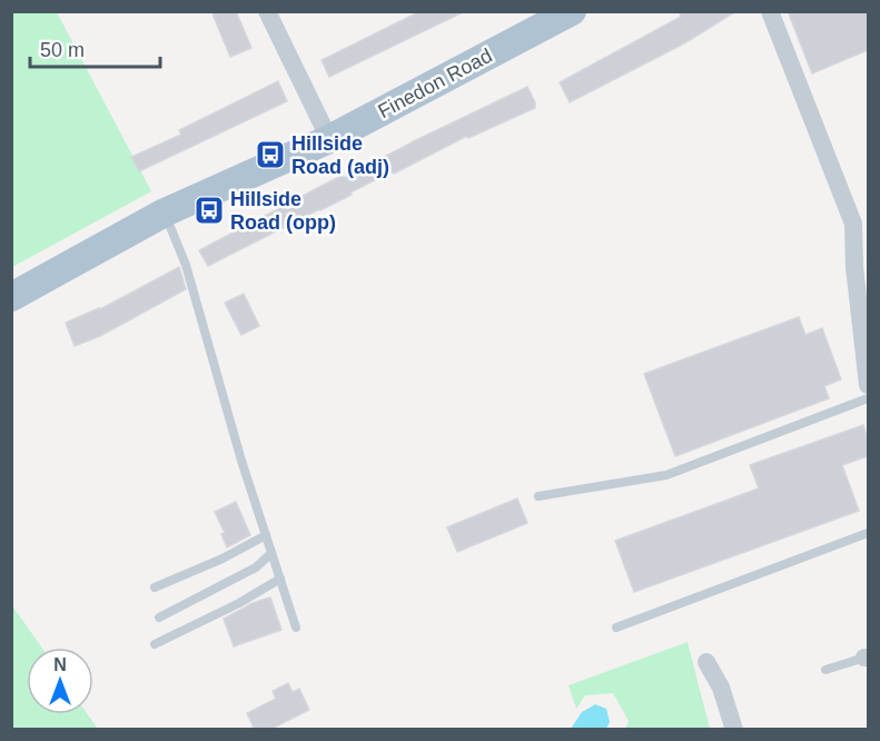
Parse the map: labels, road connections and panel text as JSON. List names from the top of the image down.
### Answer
{
  "streets": {
    "main road": ["Finedon Road"]
  },
  "places": {
    "bus stop": ["Hillside Road (adj)", "Hillside Road (opp)"]
  },
  "scale_bar": "50 m",
  "north": "top"
}
